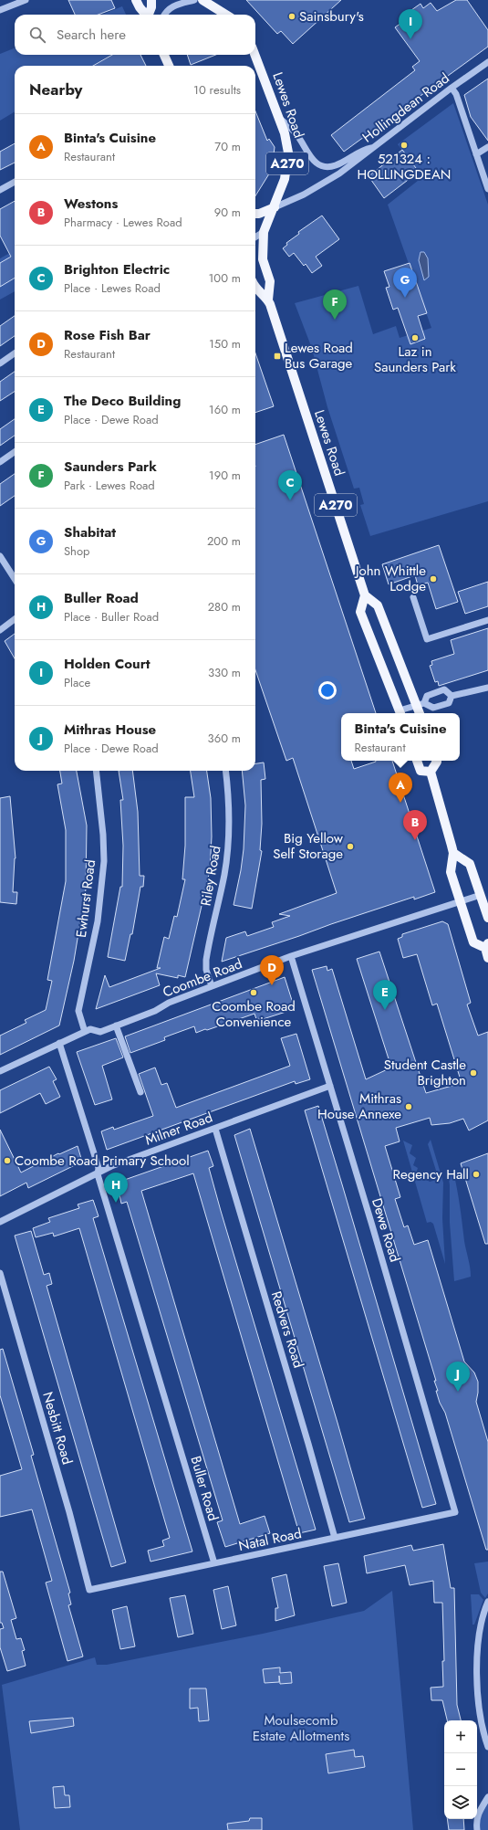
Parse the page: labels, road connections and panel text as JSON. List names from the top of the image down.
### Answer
{
  "streets": {
    "main road": ["Lewes Road", "A270"],
    "street": [
      "Hollingdean Road",
      "Riley Road",
      "Ewhurst Road",
      "Coombe Road",
      "Milner Road",
      "Dewe Road",
      "Redvers Road",
      "Nesbitt Road",
      "Buller Road",
      "Natal Road"
    ]
  },
  "crossings": [
    ["Lewes Road", "Hollingdean Road"],
    ["Riley Road", "Coombe Road"],
    ["Ewhurst Road", "Coombe Road"],
    ["Coombe Road", "Dewe Road"],
    ["Coombe Road", "Buller Road"],
    ["Milner Road", "Dewe Road"],
    ["Milner Road", "Redvers Road"],
    ["Milner Road", "Buller Road"],
    ["Dewe Road", "Natal Road"],
    ["Redvers Road", "Natal Road"],
    ["Nesbitt Road", "Natal Road"],
    ["Buller Road", "Natal Road"]
  ],
  "parks": ["Moulsecomb Estate Allotments"],
  "places": {
    "other": [
      "Sainsbury's",
      "521324 : HOLLINGDEAN",
      "Laz in Saunders Park",
      "John Whittle Lodge",
      "Big Yellow Self Storage",
      "Coombe Road Convenience",
      "Student Castle Brighton",
      "Mithras House Annexe",
      "Coombe Road Primary School",
      "Regency Hall"
    ],
    "transit": ["Lewes Road Bus Garage"]
  },
  "page": {
    "pins": [
      "I",
      "G",
      "F",
      "C",
      "A",
      "B",
      "D",
      "E",
      "H",
      "J"
    ],
    "search": "Search here",
    "heading": ["Nearby", "10 results"],
    "list": [
      {
        "mark": "A",
        "name": "Binta's Cuisine",
        "note": "Restaurant",
        "value": "70 m"
      },
      {
        "mark": "B",
        "name": "Westons",
        "note": "Pharmacy · Lewes Road",
        "value": "90 m"
      },
      {
        "mark": "C",
        "name": "Brighton Electric",
        "note": "Place · Lewes Road",
        "value": "100 m"
      },
      {
        "mark": "D",
        "name": "Rose Fish Bar",
        "note": "Restaurant",
        "value": "150 m"
      },
      {
        "mark": "E",
        "name": "The Deco Building",
        "note": "Place · Dewe Road",
        "value": "160 m"
      },
      {
        "mark": "F",
        "name": "Saunders Park",
        "note": "Park · Lewes Road",
        "value": "190 m"
      },
      {
        "mark": "G",
        "name": "Shabitat",
        "note": "Shop",
        "value": "200 m"
      },
      {
        "mark": "H",
        "name": "Buller Road",
        "note": "Place · Buller Road",
        "value": "280 m"
      },
      {
        "mark": "I",
        "name": "Holden Court",
        "note": "Place",
        "value": "330 m"
      },
      {
        "mark": "J",
        "name": "Mithras House",
        "note": "Place · Dewe Road",
        "value": "360 m"
      }
    ],
    "popup": ["Binta's Cuisine", "Restaurant"],
    "map_buttons": ["+", "−"]
  }
}
